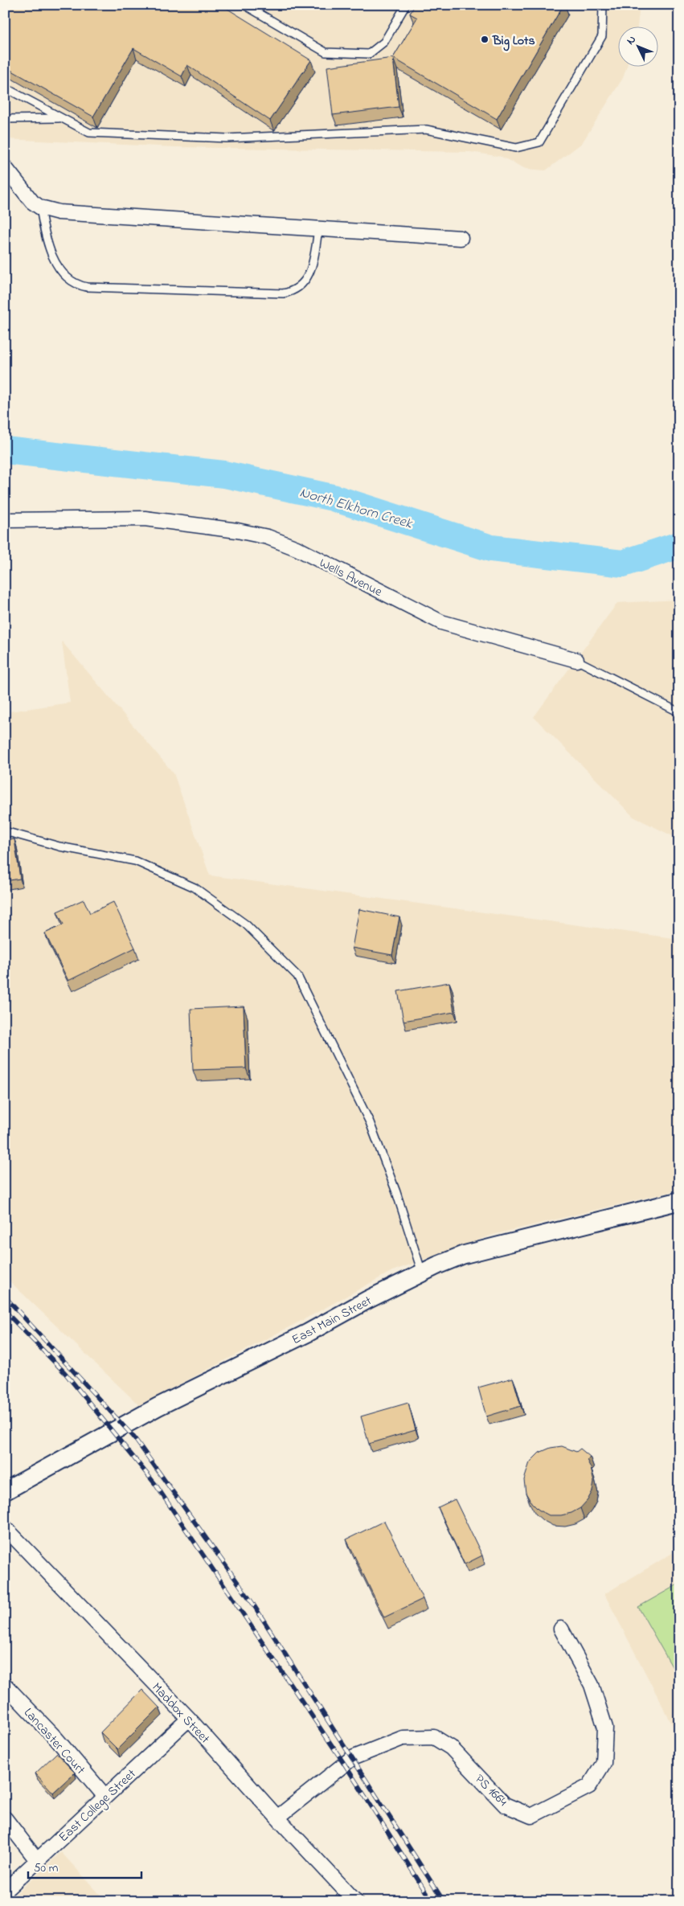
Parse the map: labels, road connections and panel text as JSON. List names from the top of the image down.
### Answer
{
  "streets": {
    "street": [
      "Wells Avenue",
      "East Main Street",
      "Maddox Street",
      "Lancaster Court",
      "PS 1664",
      "East College Street"
    ]
  },
  "crossings": [
    ["Maddox Street", "PS 1664"],
    ["Maddox Street", "East College Street"],
    ["Lancaster Court", "East College Street"]
  ],
  "water": ["North Elkhorn Creek"],
  "places": ["Big Lots"],
  "scale_bar": "50 m",
  "north": "top left"
}
